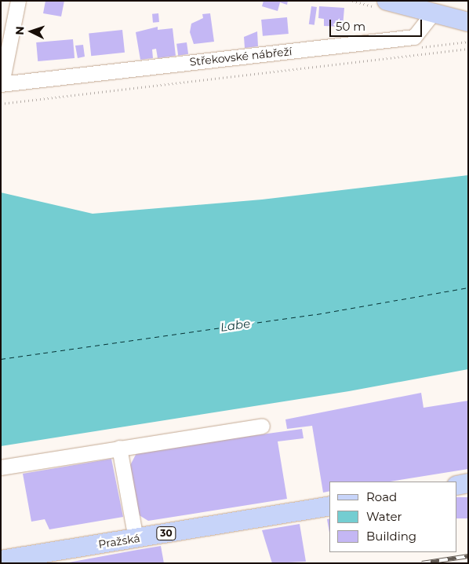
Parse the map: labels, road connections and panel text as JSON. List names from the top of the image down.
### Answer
{
  "streets": {
    "main road": ["30", "Pražská"],
    "street": ["Střekovské nábřeží"]
  },
  "water": ["Labe"],
  "legend": ["Road", "Water", "Building"],
  "scale_bar": "50 m",
  "north": "left"
}
